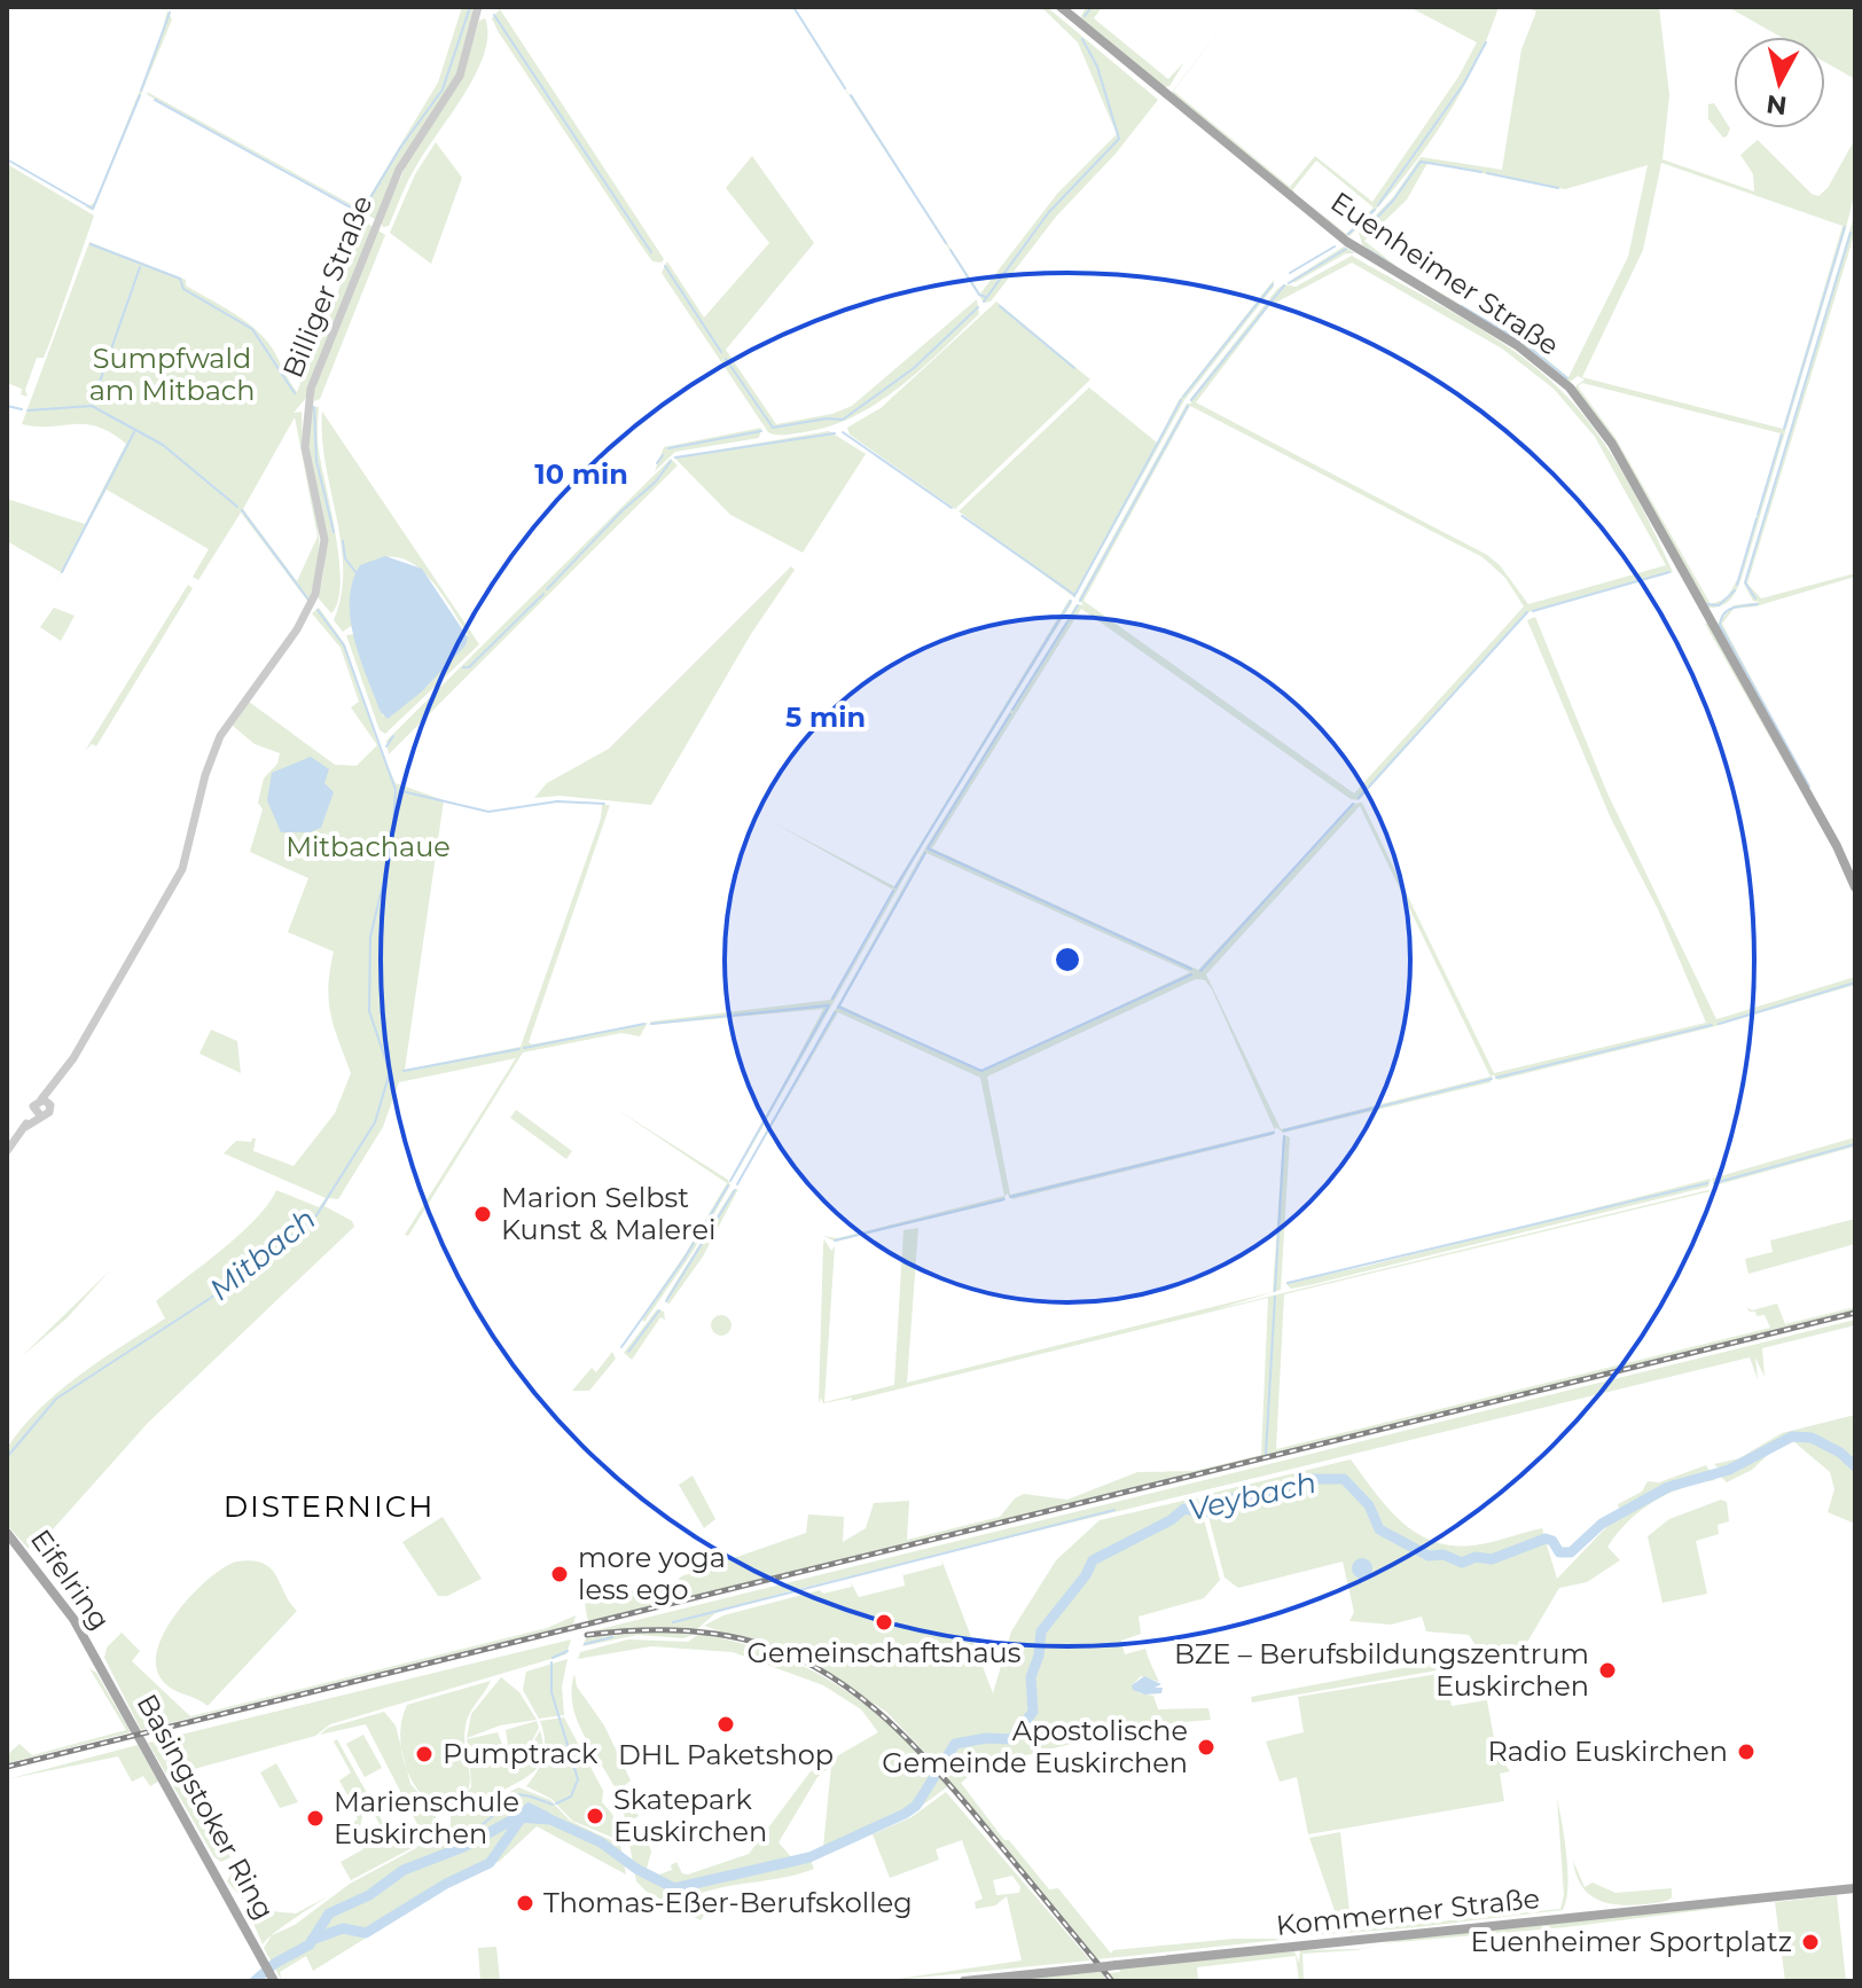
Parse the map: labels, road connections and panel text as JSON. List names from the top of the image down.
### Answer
{
  "streets": {
    "main road": [
      "Euenheimer Straße",
      "Eifelring",
      "Basingstoker Ring",
      "Kommerner Straße"
    ],
    "street": ["Billiger Straße"]
  },
  "crossings": [
    ["Eifelring", "Basingstoker Ring"]
  ],
  "districts": ["DISTERNICH"],
  "water": ["Mitbach", "Veybach"],
  "parks": ["Sumpfwald am Mitbach", "Mitbachaue"],
  "places": [
    "Marion Selbst Kunst & Malerei",
    "more yoga less ego",
    "Gemeinschaftshaus",
    "BZE – Berufsbildungszentrum Euskirchen",
    "DHL Paketshop",
    "Apostolische Gemeinde Euskirchen",
    "Radio Euskirchen",
    "Pumptrack",
    "Skatepark Euskirchen",
    "Marienschule Euskirchen",
    "Thomas-Eßer-Berufskolleg",
    "Euenheimer Sportplatz"
  ],
  "north": "bottom",
  "rings": ["10 min", "5 min"]
}
